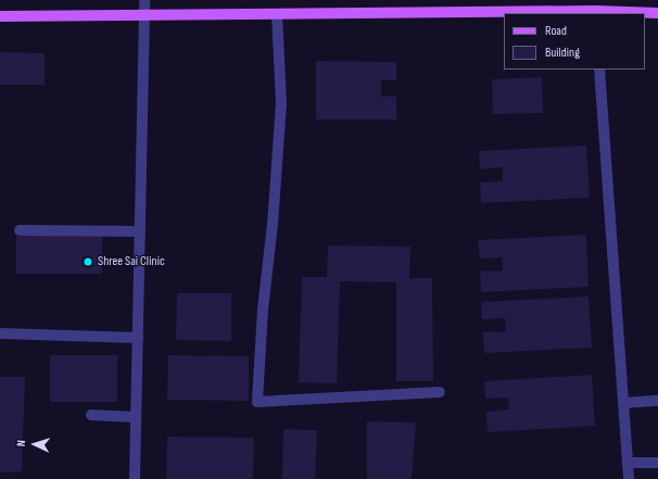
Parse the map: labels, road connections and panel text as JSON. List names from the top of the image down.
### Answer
{
  "places": ["Shree Sai Clinic"],
  "legend": ["Road", "Building"],
  "north": "left"
}
